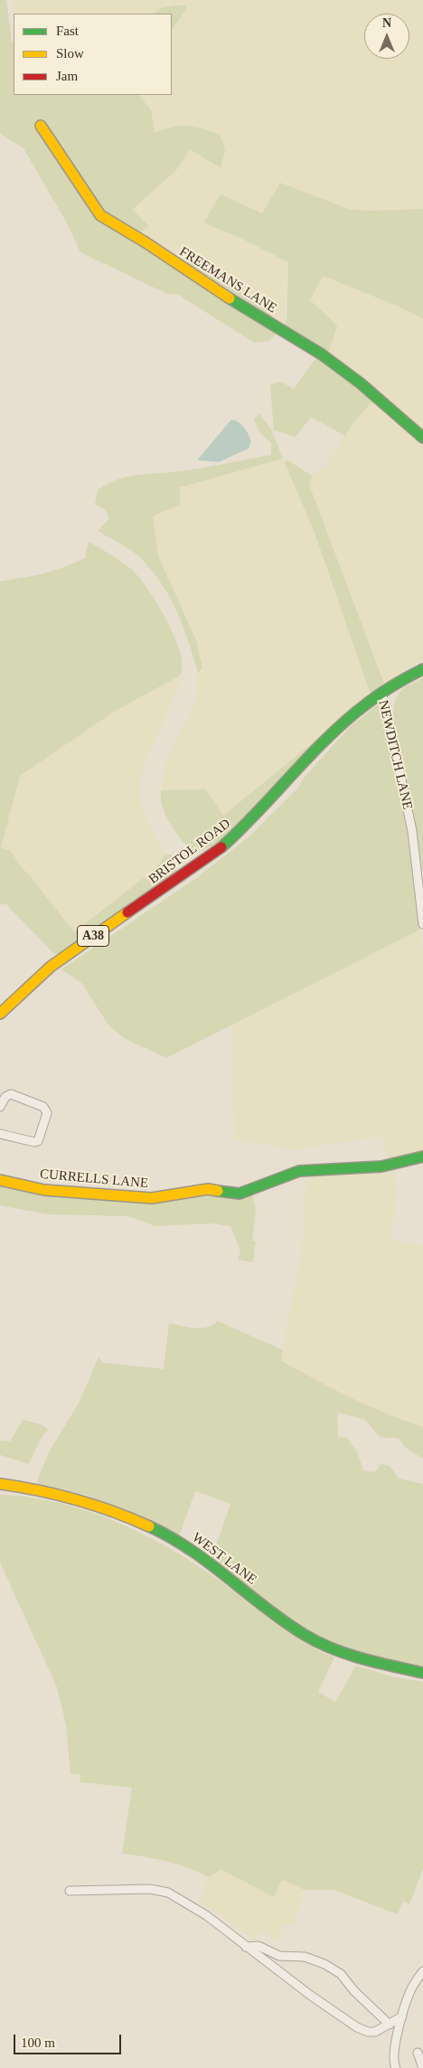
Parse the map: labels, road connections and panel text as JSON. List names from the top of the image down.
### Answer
{
  "streets": {
    "main road": [
      "FREEMANS LANE",
      "BRISTOL ROAD",
      "A38",
      "CURRELLS LANE",
      "WEST LANE"
    ],
    "street": ["NEWDITCH LANE"]
  },
  "crossings": [
    ["NEWDITCH LANE", "BRISTOL ROAD"],
    ["NEWDITCH LANE", "A38"],
    ["BRISTOL ROAD", "A38"]
  ],
  "legend": ["Fast", "Slow", "Jam"],
  "scale_bar": "100 m",
  "north": "top"
}
